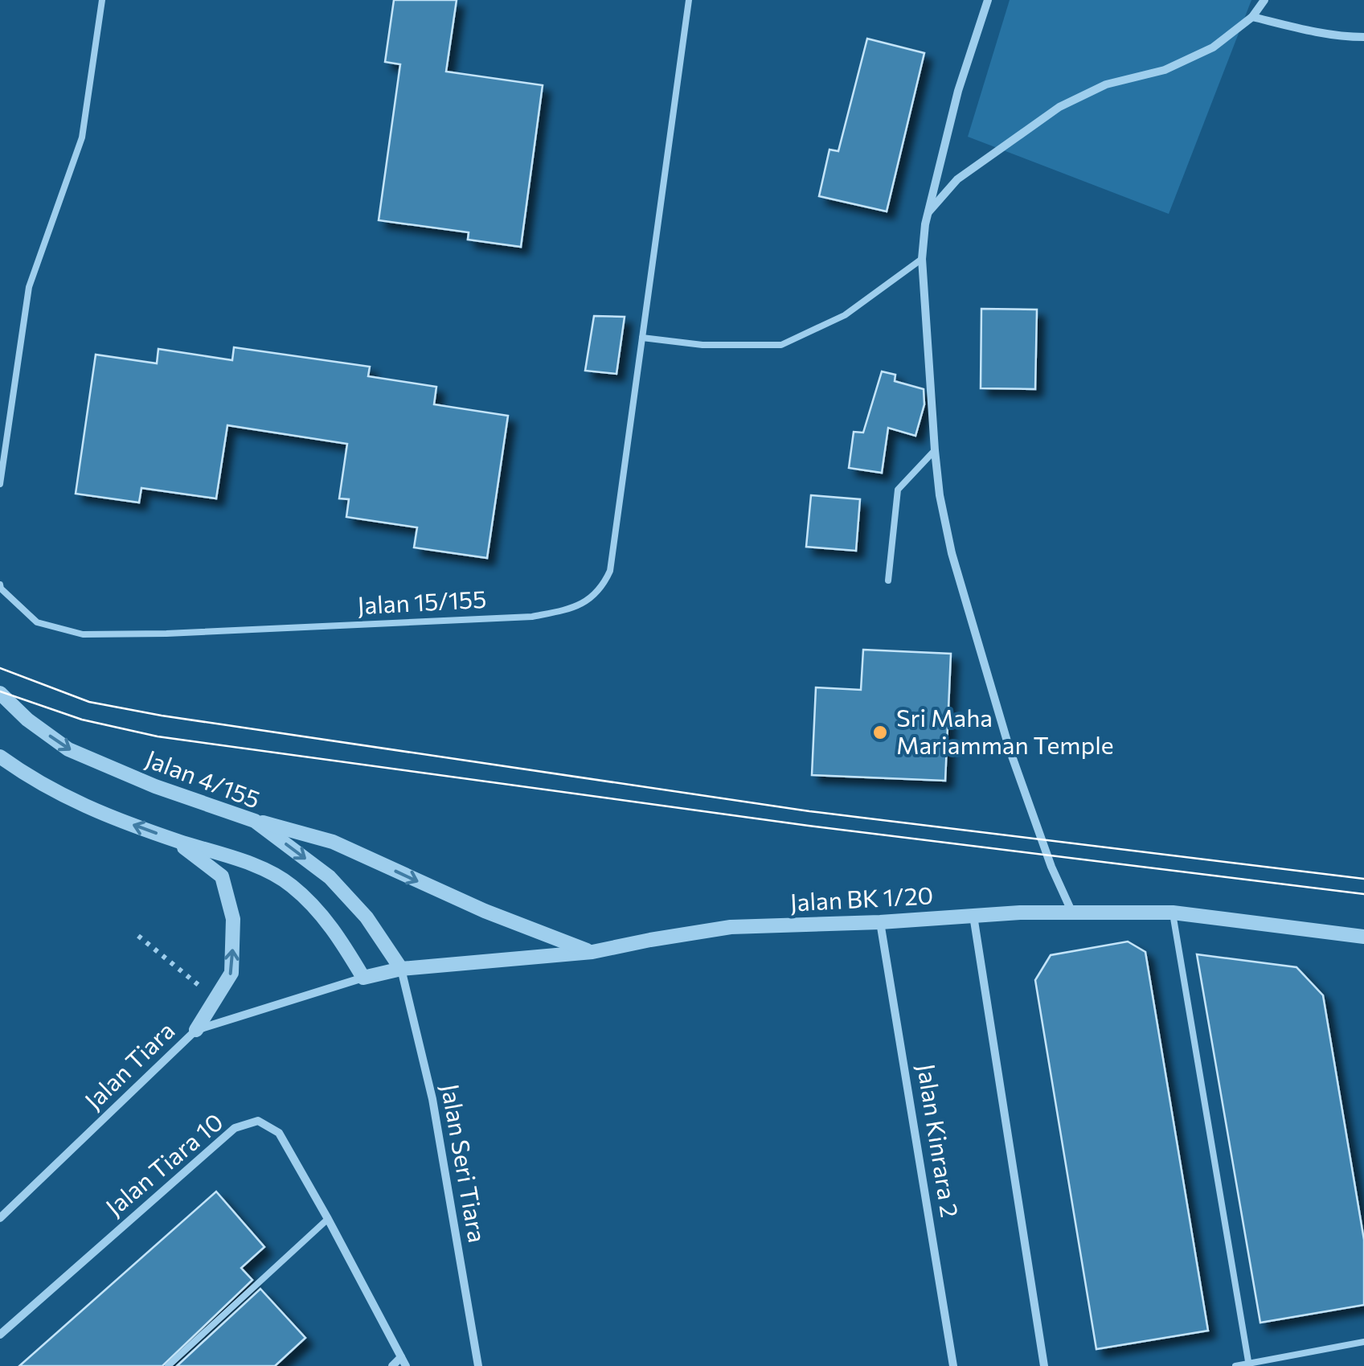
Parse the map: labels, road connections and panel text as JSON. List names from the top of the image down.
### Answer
{
  "streets": {
    "street": [
      "Jalan 4/155",
      "Jalan BK 1/20",
      "Jalan Tiara",
      "Jalan Kinrara 2",
      "Jalan Seri Tiara",
      "Jalan Tiara 10"
    ],
    "lane": ["Jalan 15/155"]
  },
  "crossings": [
    ["Jalan 4/155", "Jalan BK 1/20"],
    ["Jalan 4/155", "Jalan Seri Tiara"],
    ["Jalan BK 1/20", "Jalan Tiara"],
    ["Jalan BK 1/20", "Jalan Kinrara 2"],
    ["Jalan BK 1/20", "Jalan Seri Tiara"]
  ],
  "places": ["Sri Maha Mariamman Temple"]
}
